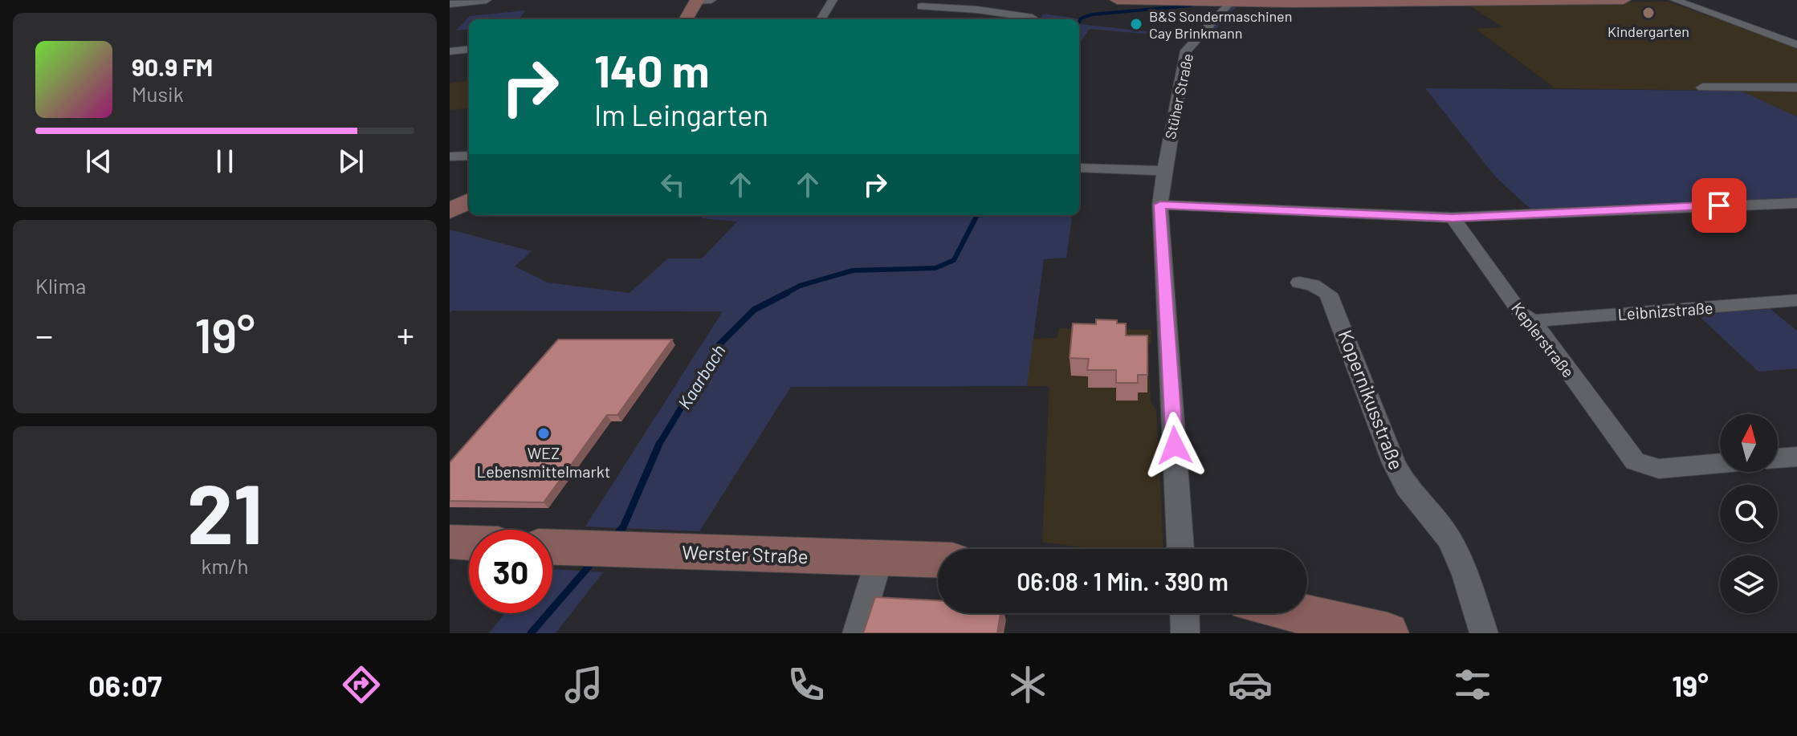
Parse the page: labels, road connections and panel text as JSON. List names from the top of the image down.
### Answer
{
  "streets": {
    "street": [
      "Stüher Straße",
      "Leibnizstraße",
      "Keplerstraße",
      "Kopernikusstraße",
      "Werster Straße"
    ]
  },
  "crossings": [
    ["Leibnizstraße", "Keplerstraße"]
  ],
  "water": ["Kaarbach"],
  "places": ["Kindergarten", "B&S Sondermaschinen Cay Brinkmann", "WEZ Lebensmittelmarkt"],
  "north": "top",
  "page": {
    "turn": ["140 m", "Im Leingarten"],
    "song": ["90.9 FM", "Musik"],
    "tile": [
      "Klima",
      ["21", "km/h"]
    ],
    "heat": ["−", "19°", "+"],
    "limit": "30",
    "trip": "06:08 · 1 Min. · 390 m",
    "tabs": ["06:07", "19°"]
  }
}
